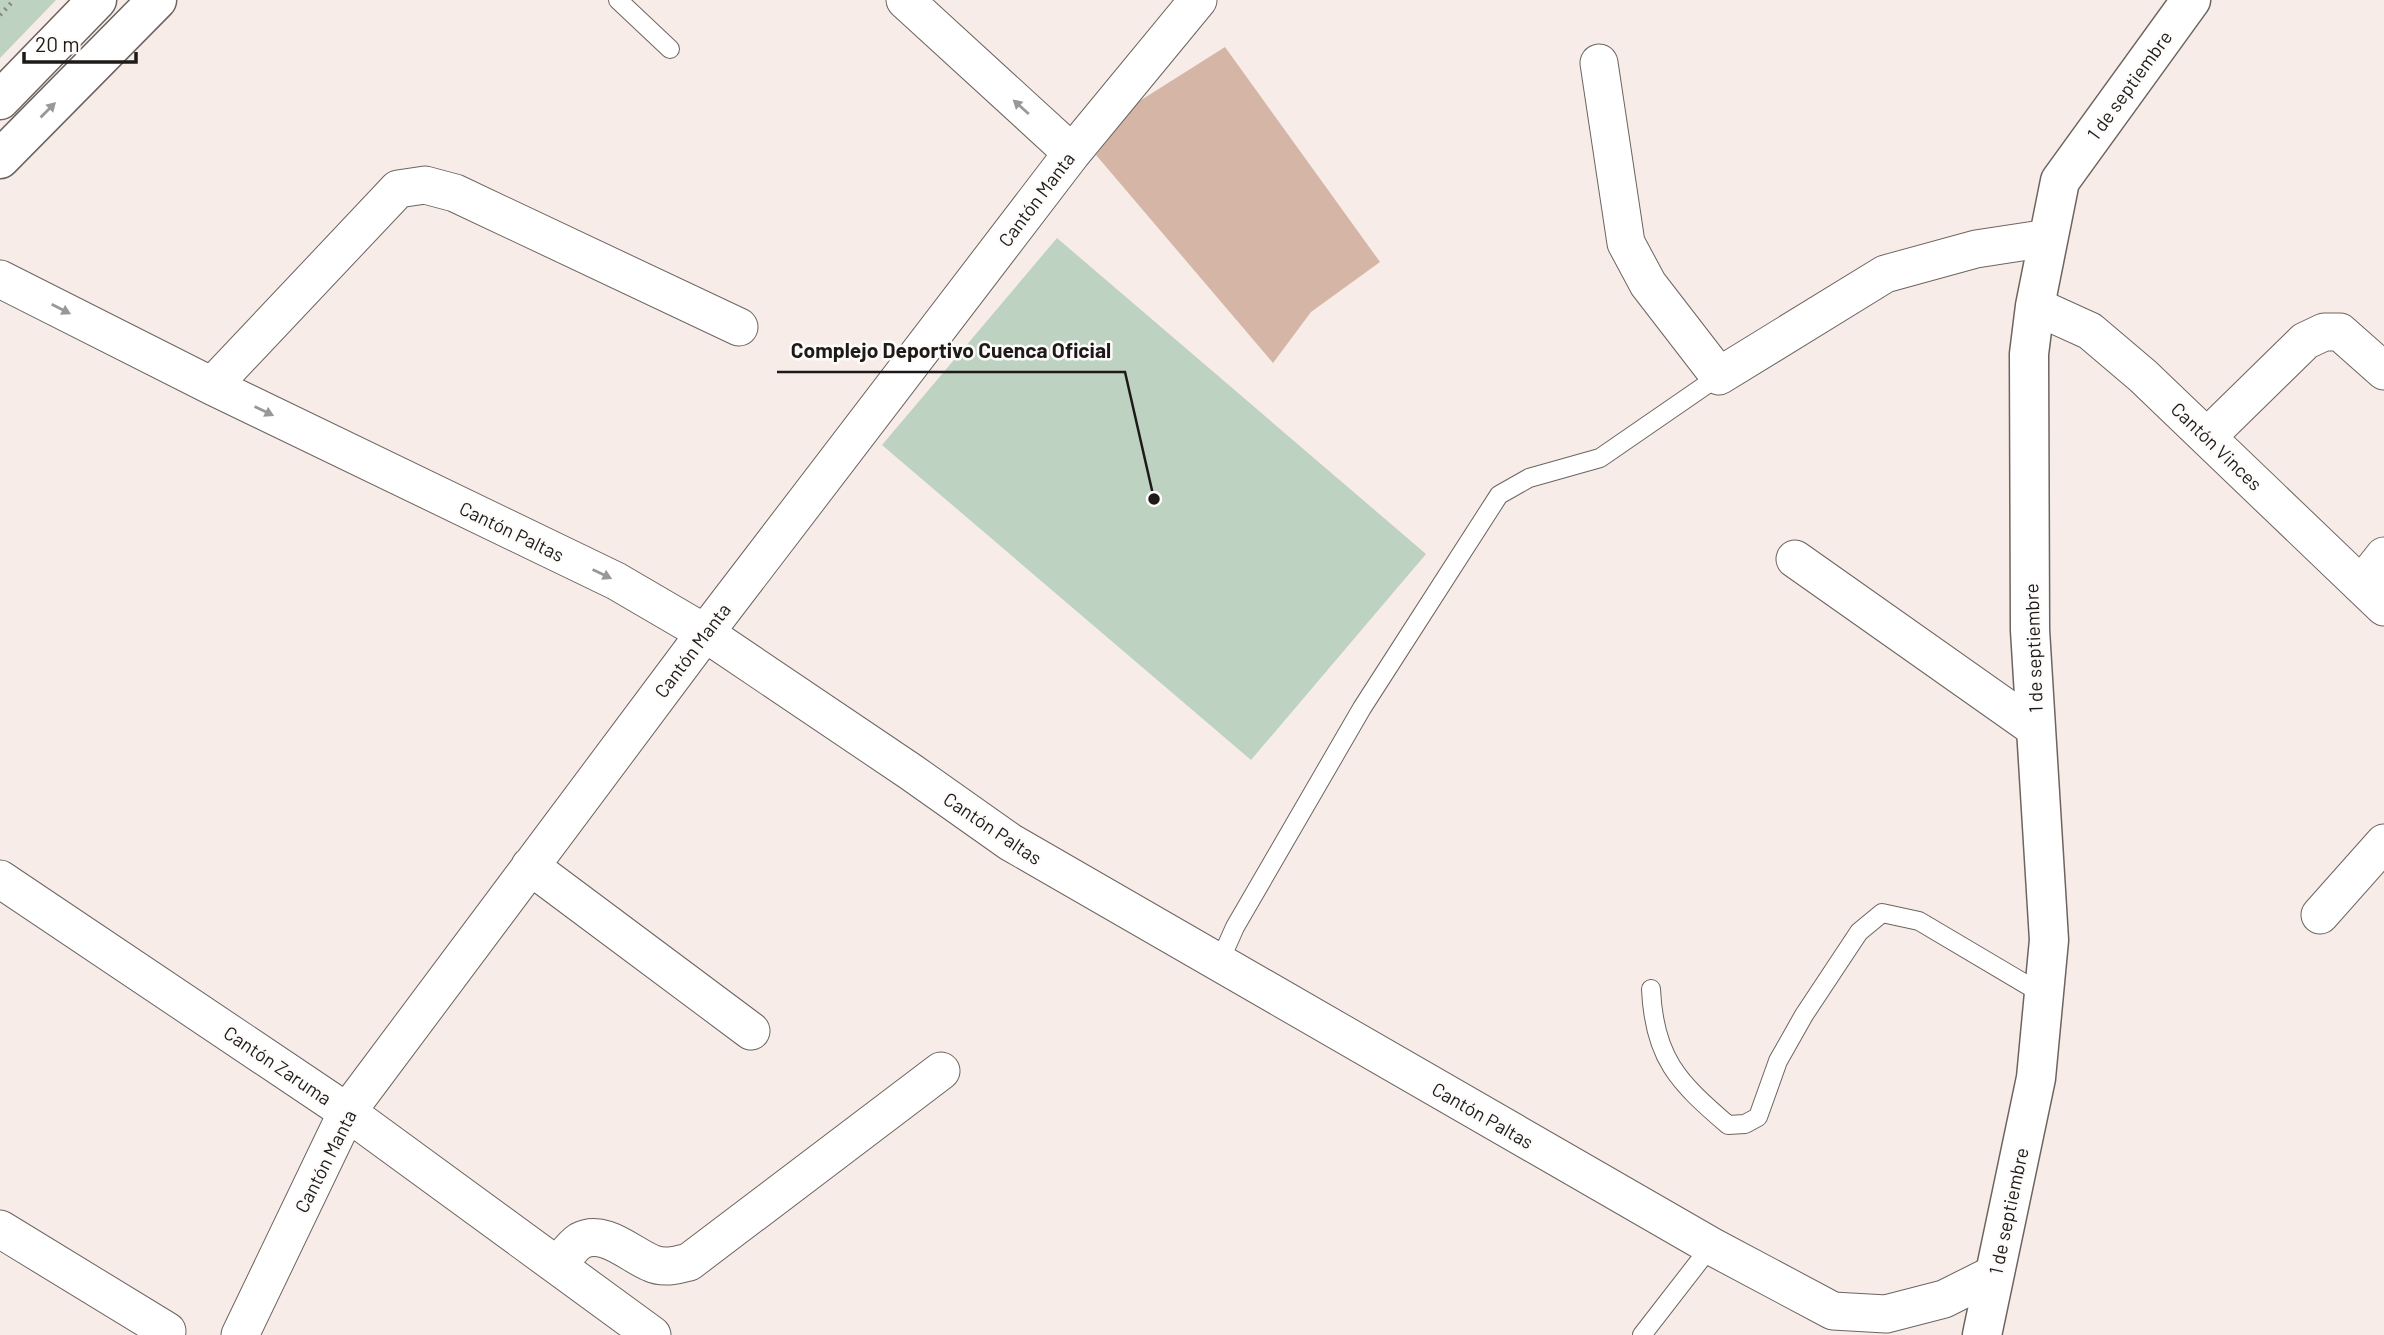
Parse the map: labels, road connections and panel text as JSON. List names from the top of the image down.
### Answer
{
  "streets": {
    "street": [
      "1 de septiembre",
      "Cantón Manta",
      "Cantón Vinces",
      "Cantón Paltas",
      "Cantón Zaruma"
    ]
  },
  "crossings": [
    ["1 de septiembre", "Cantón Vinces"],
    ["1 de septiembre", "Cantón Paltas"],
    ["Cantón Manta", "Cantón Paltas"],
    ["Cantón Manta", "Cantón Zaruma"]
  ],
  "places": ["Complejo Deportivo Cuenca Oficial"],
  "scale_bar": "20 m"
}
